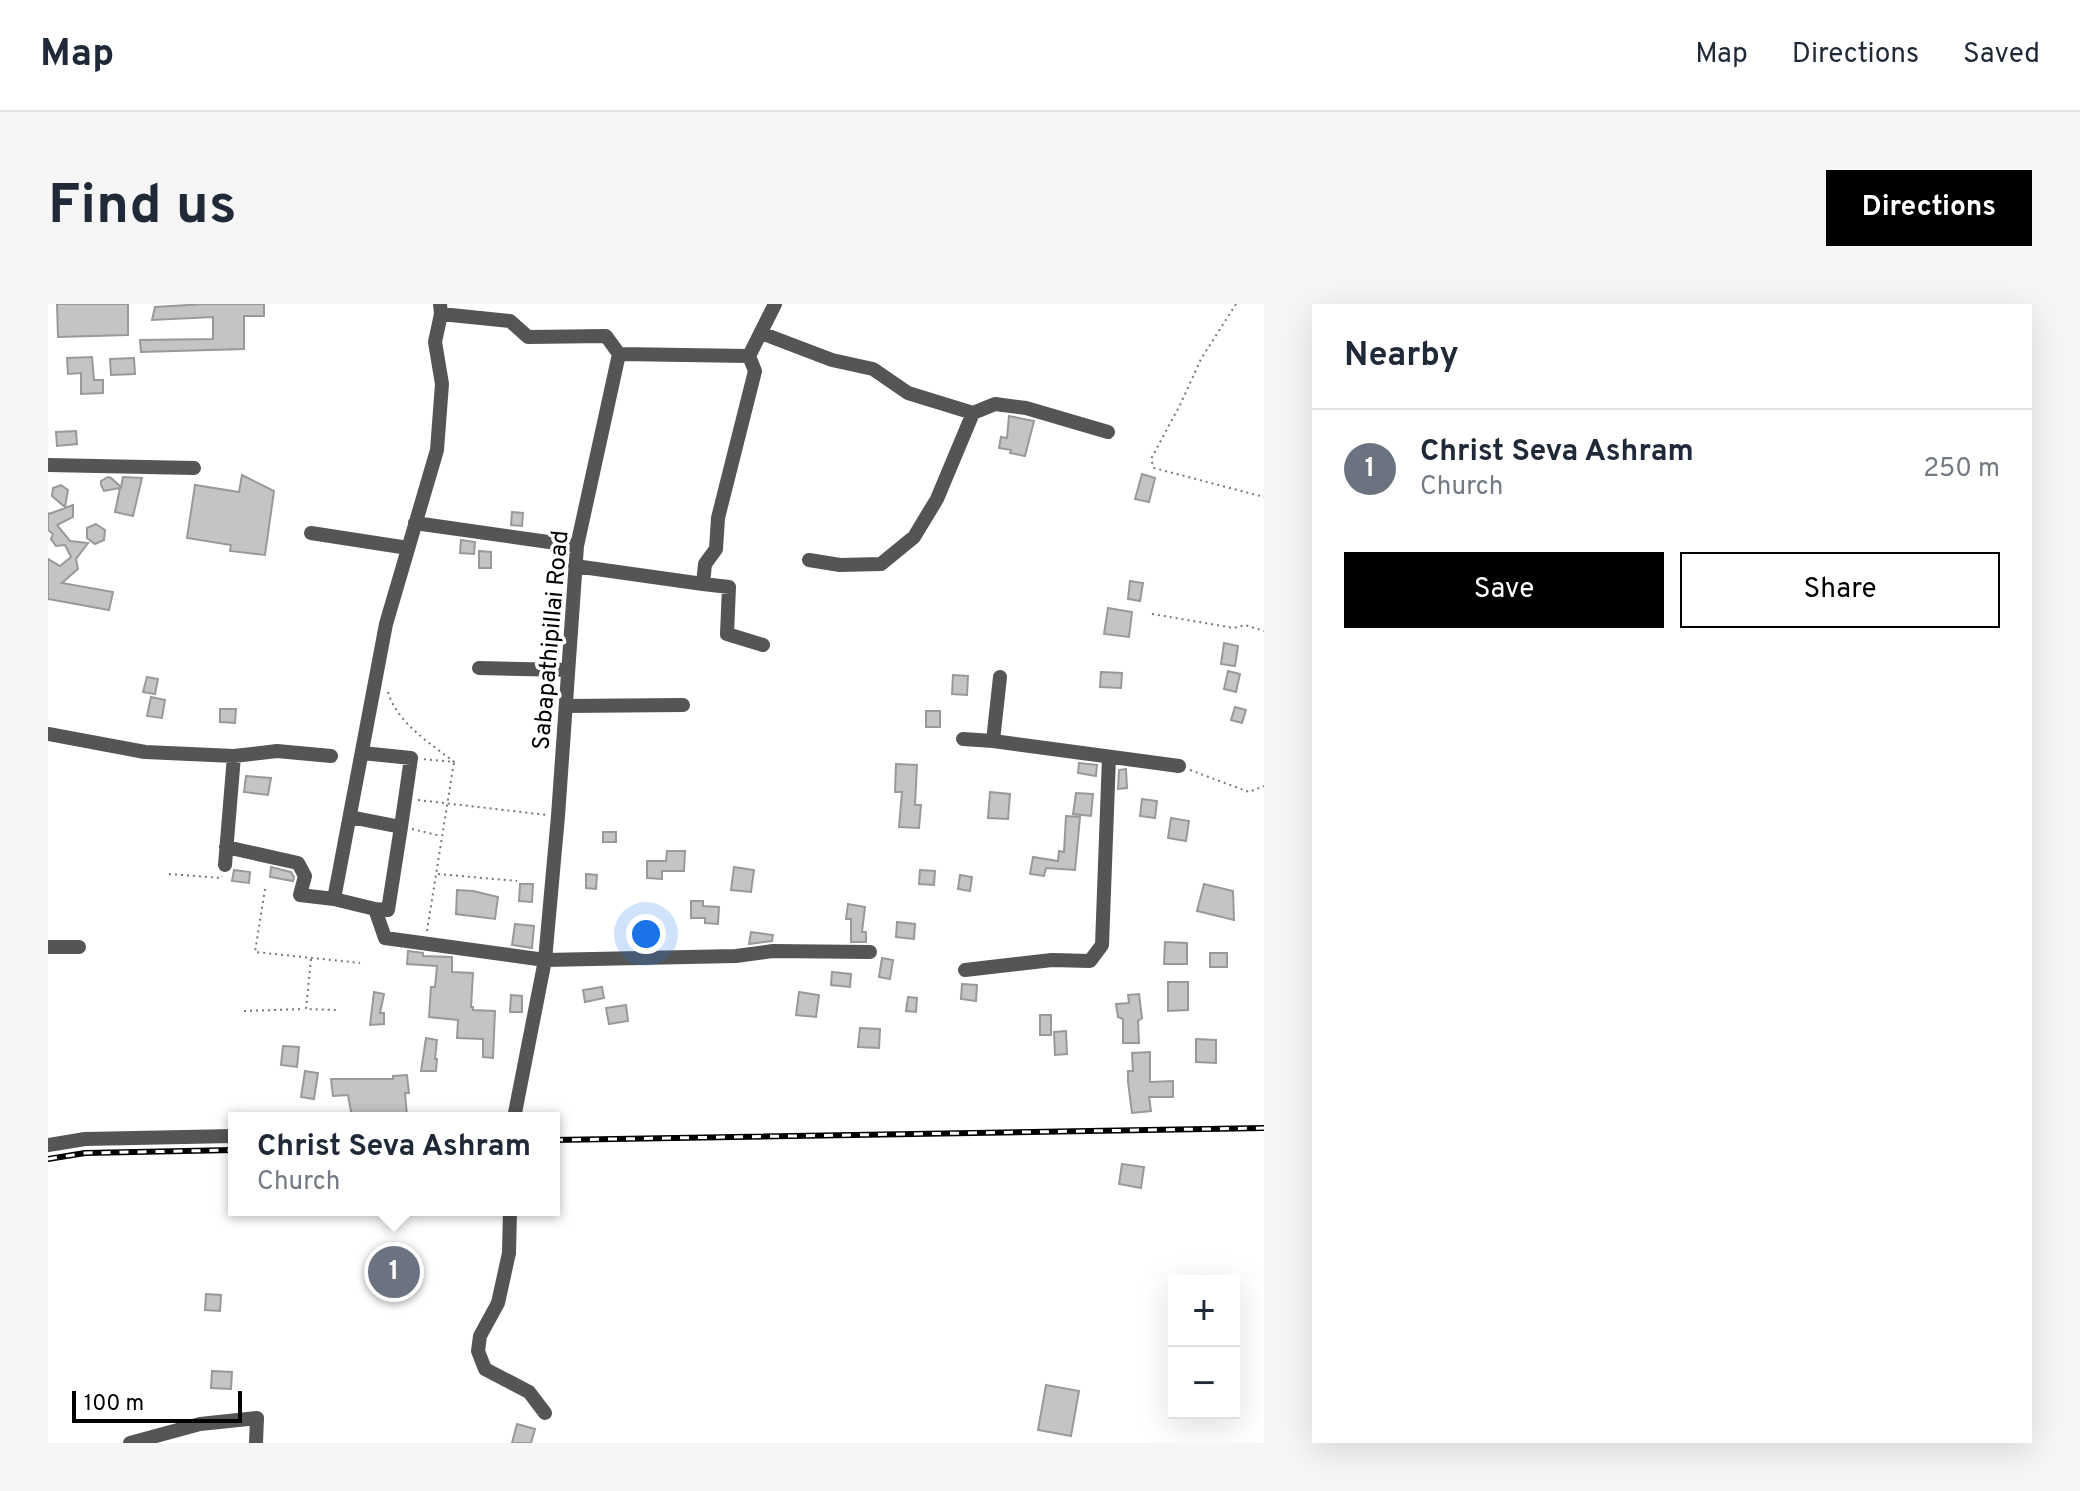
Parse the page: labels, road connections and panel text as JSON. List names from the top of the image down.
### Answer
{
  "streets": {
    "street": ["Sabapathipillai Road"]
  },
  "scale_bar": "100 m",
  "page": {
    "header": "Map",
    "nav": ["Map", "Directions", "Saved"],
    "buttons": [
      "Directions",
      ["Save", "Share"]
    ],
    "title": "Find us",
    "heading": "Nearby",
    "list": [
      {
        "mark": "1",
        "name": "Christ Seva Ashram",
        "note": "Church",
        "value": "250 m"
      }
    ],
    "popup": ["Christ Seva Ashram", "Church"],
    "pins": "1",
    "map_buttons": ["+", "−"],
    "scale": "100 m"
  }
}
